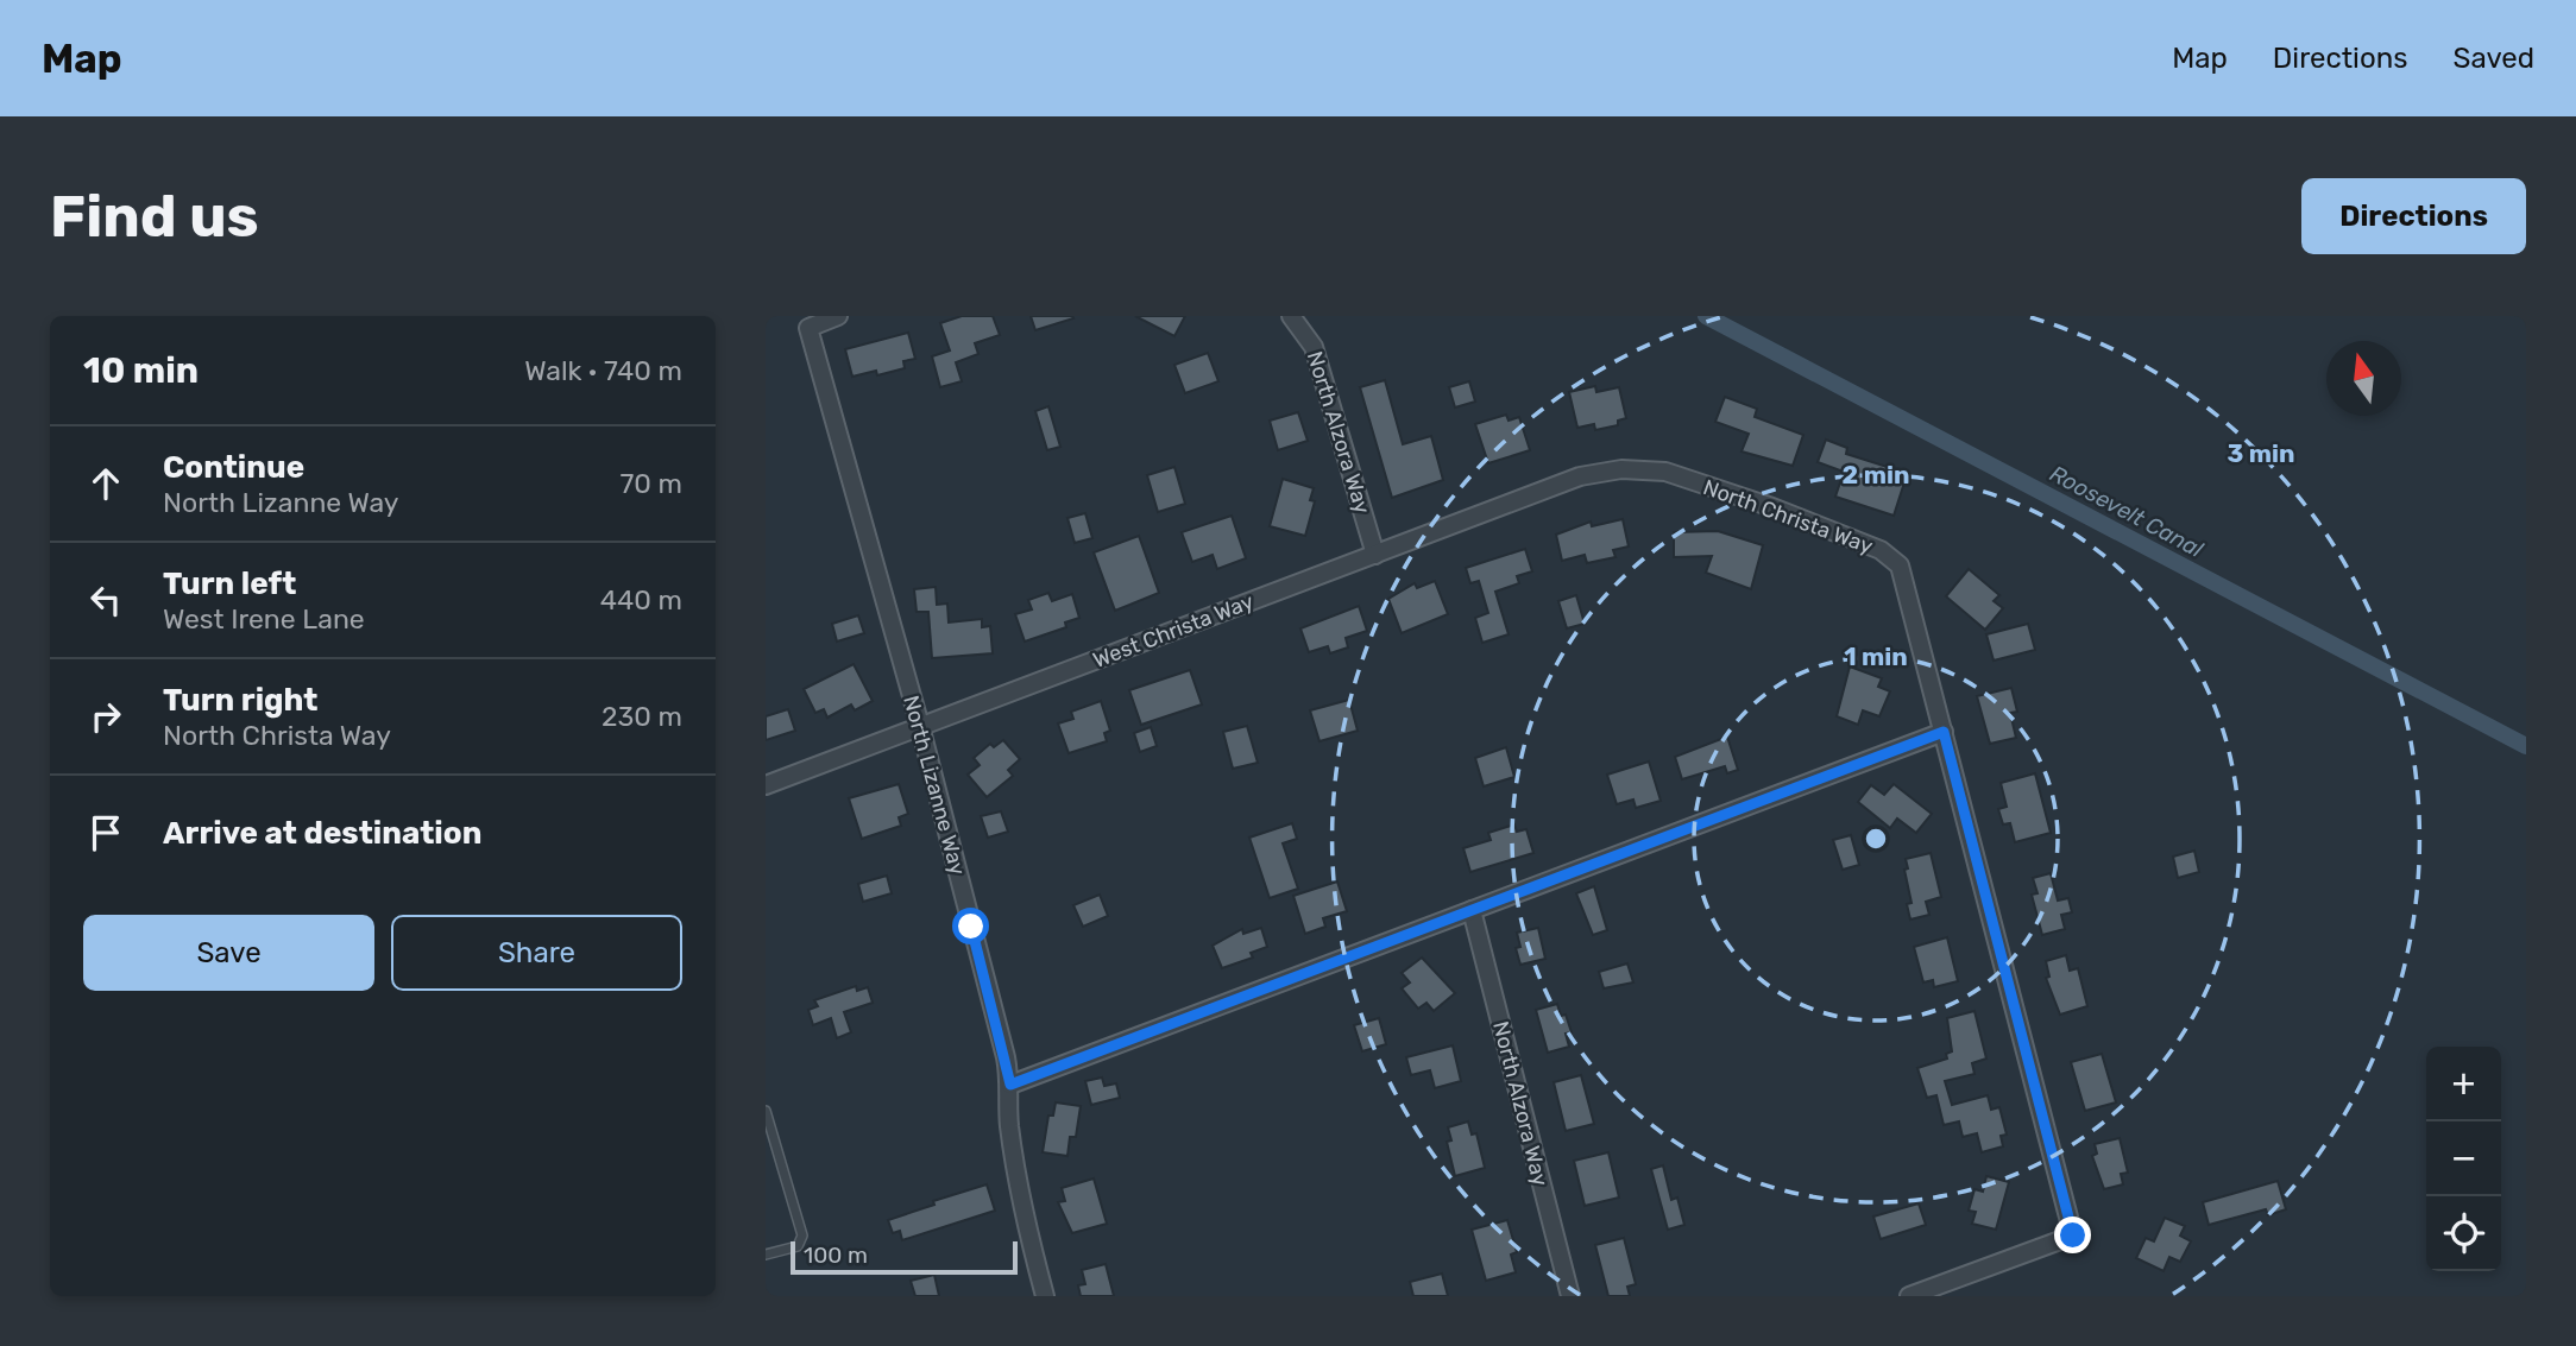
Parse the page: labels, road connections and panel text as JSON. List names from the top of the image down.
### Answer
{
  "streets": {
    "street": [
      "North Alzora Way",
      "North Christa Way",
      "West Christa Way",
      "North Lizanne Way"
    ]
  },
  "crossings": [
    ["North Alzora Way", "West Christa Way"],
    ["North Christa Way", "West Christa Way"],
    ["West Christa Way", "North Lizanne Way"]
  ],
  "water": ["Roosevelt Canal"],
  "scale_bar": "100 m",
  "north": "top",
  "page": {
    "header": "Map",
    "nav": ["Map", "Directions", "Saved"],
    "buttons": [
      "Directions",
      ["Save", "Share"]
    ],
    "title": "Find us",
    "heading": ["10 min", "Walk · 740 m"],
    "list": [
      ["Continue", "North Lizanne Way", "70 m"],
      ["Turn left", "West Irene Lane", "440 m"],
      ["Turn right", "North Christa Way", "230 m"],
      "Arrive at destination"
    ],
    "map_buttons": ["+", "−"],
    "scale": "100 m"
  },
  "rings": ["3 min", "2 min", "1 min"]
}
